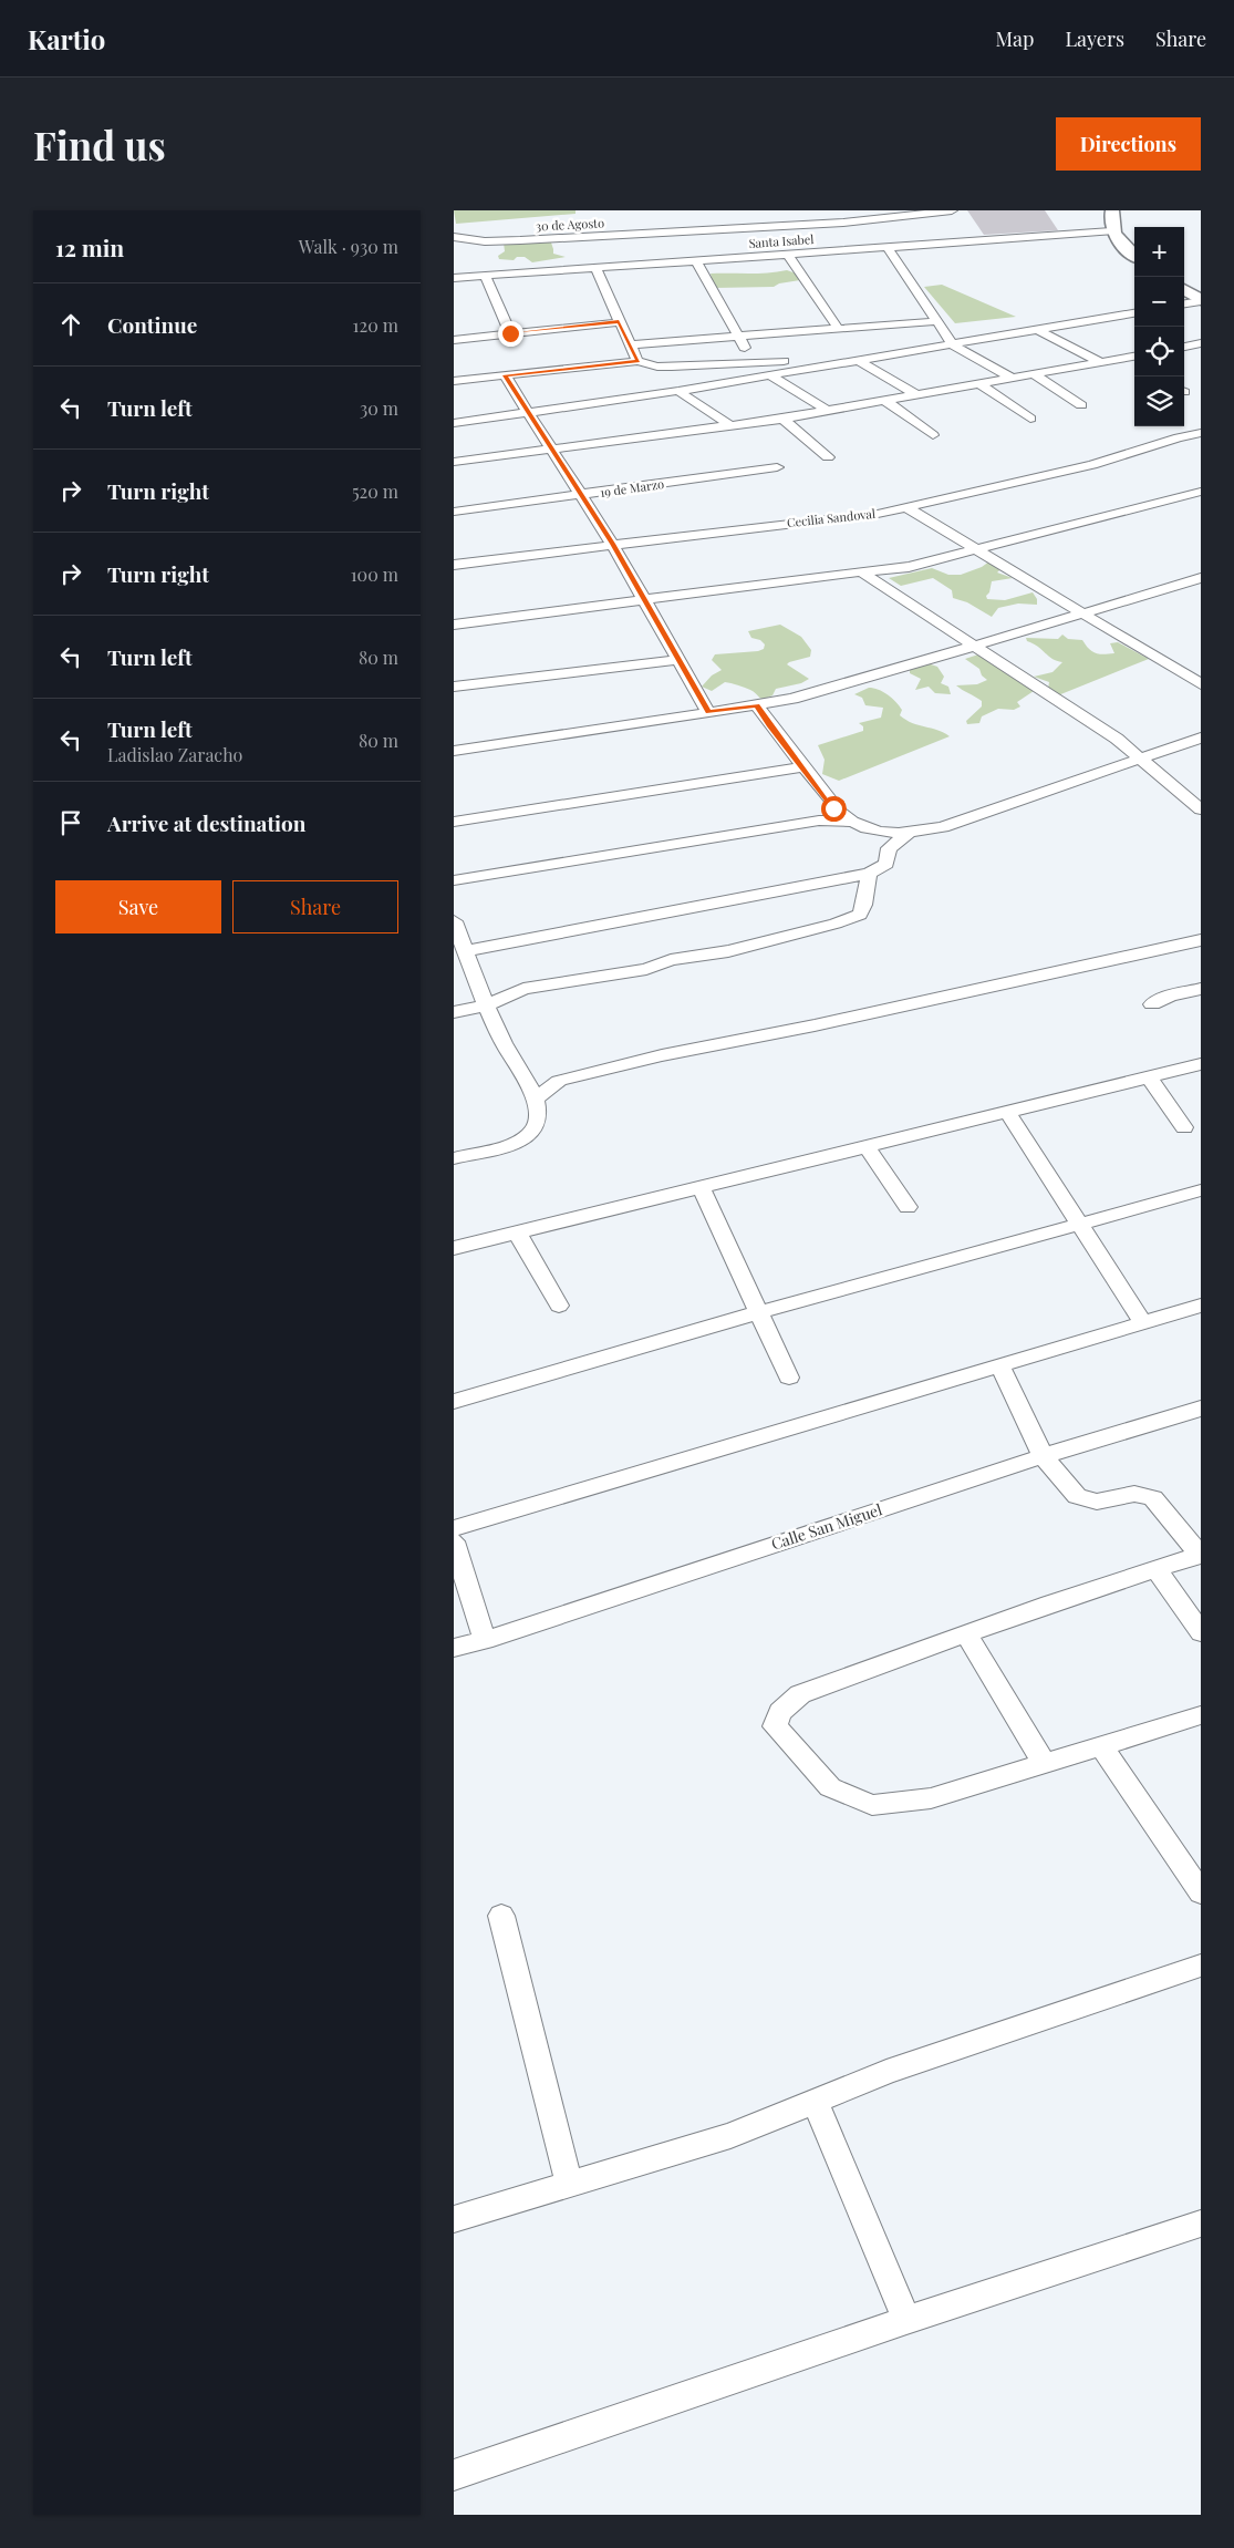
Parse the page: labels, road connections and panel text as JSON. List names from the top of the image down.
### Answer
{
  "streets": {
    "street": [
      "30 de Agosto",
      "Santa Isabel",
      "19 de Marzo",
      "Cecilia Sandoval",
      "Calle San Miguel"
    ]
  },
  "crossings": [
    ["30 de Agosto", "Santa Isabel"]
  ],
  "page": {
    "header": "Kartio",
    "nav": ["Map", "Layers", "Share"],
    "buttons": [
      "Directions",
      ["Save", "Share"]
    ],
    "title": "Find us",
    "heading": ["12 min", "Walk · 930 m"],
    "map_buttons": ["+", "−"],
    "list": [
      ["Continue", "120 m"],
      ["Turn left", "30 m"],
      ["Turn right", "520 m"],
      ["Turn right", "100 m"],
      ["Turn left", "80 m"],
      ["Turn left", "Ladislao Zaracho", "80 m"],
      "Arrive at destination"
    ]
  }
}
